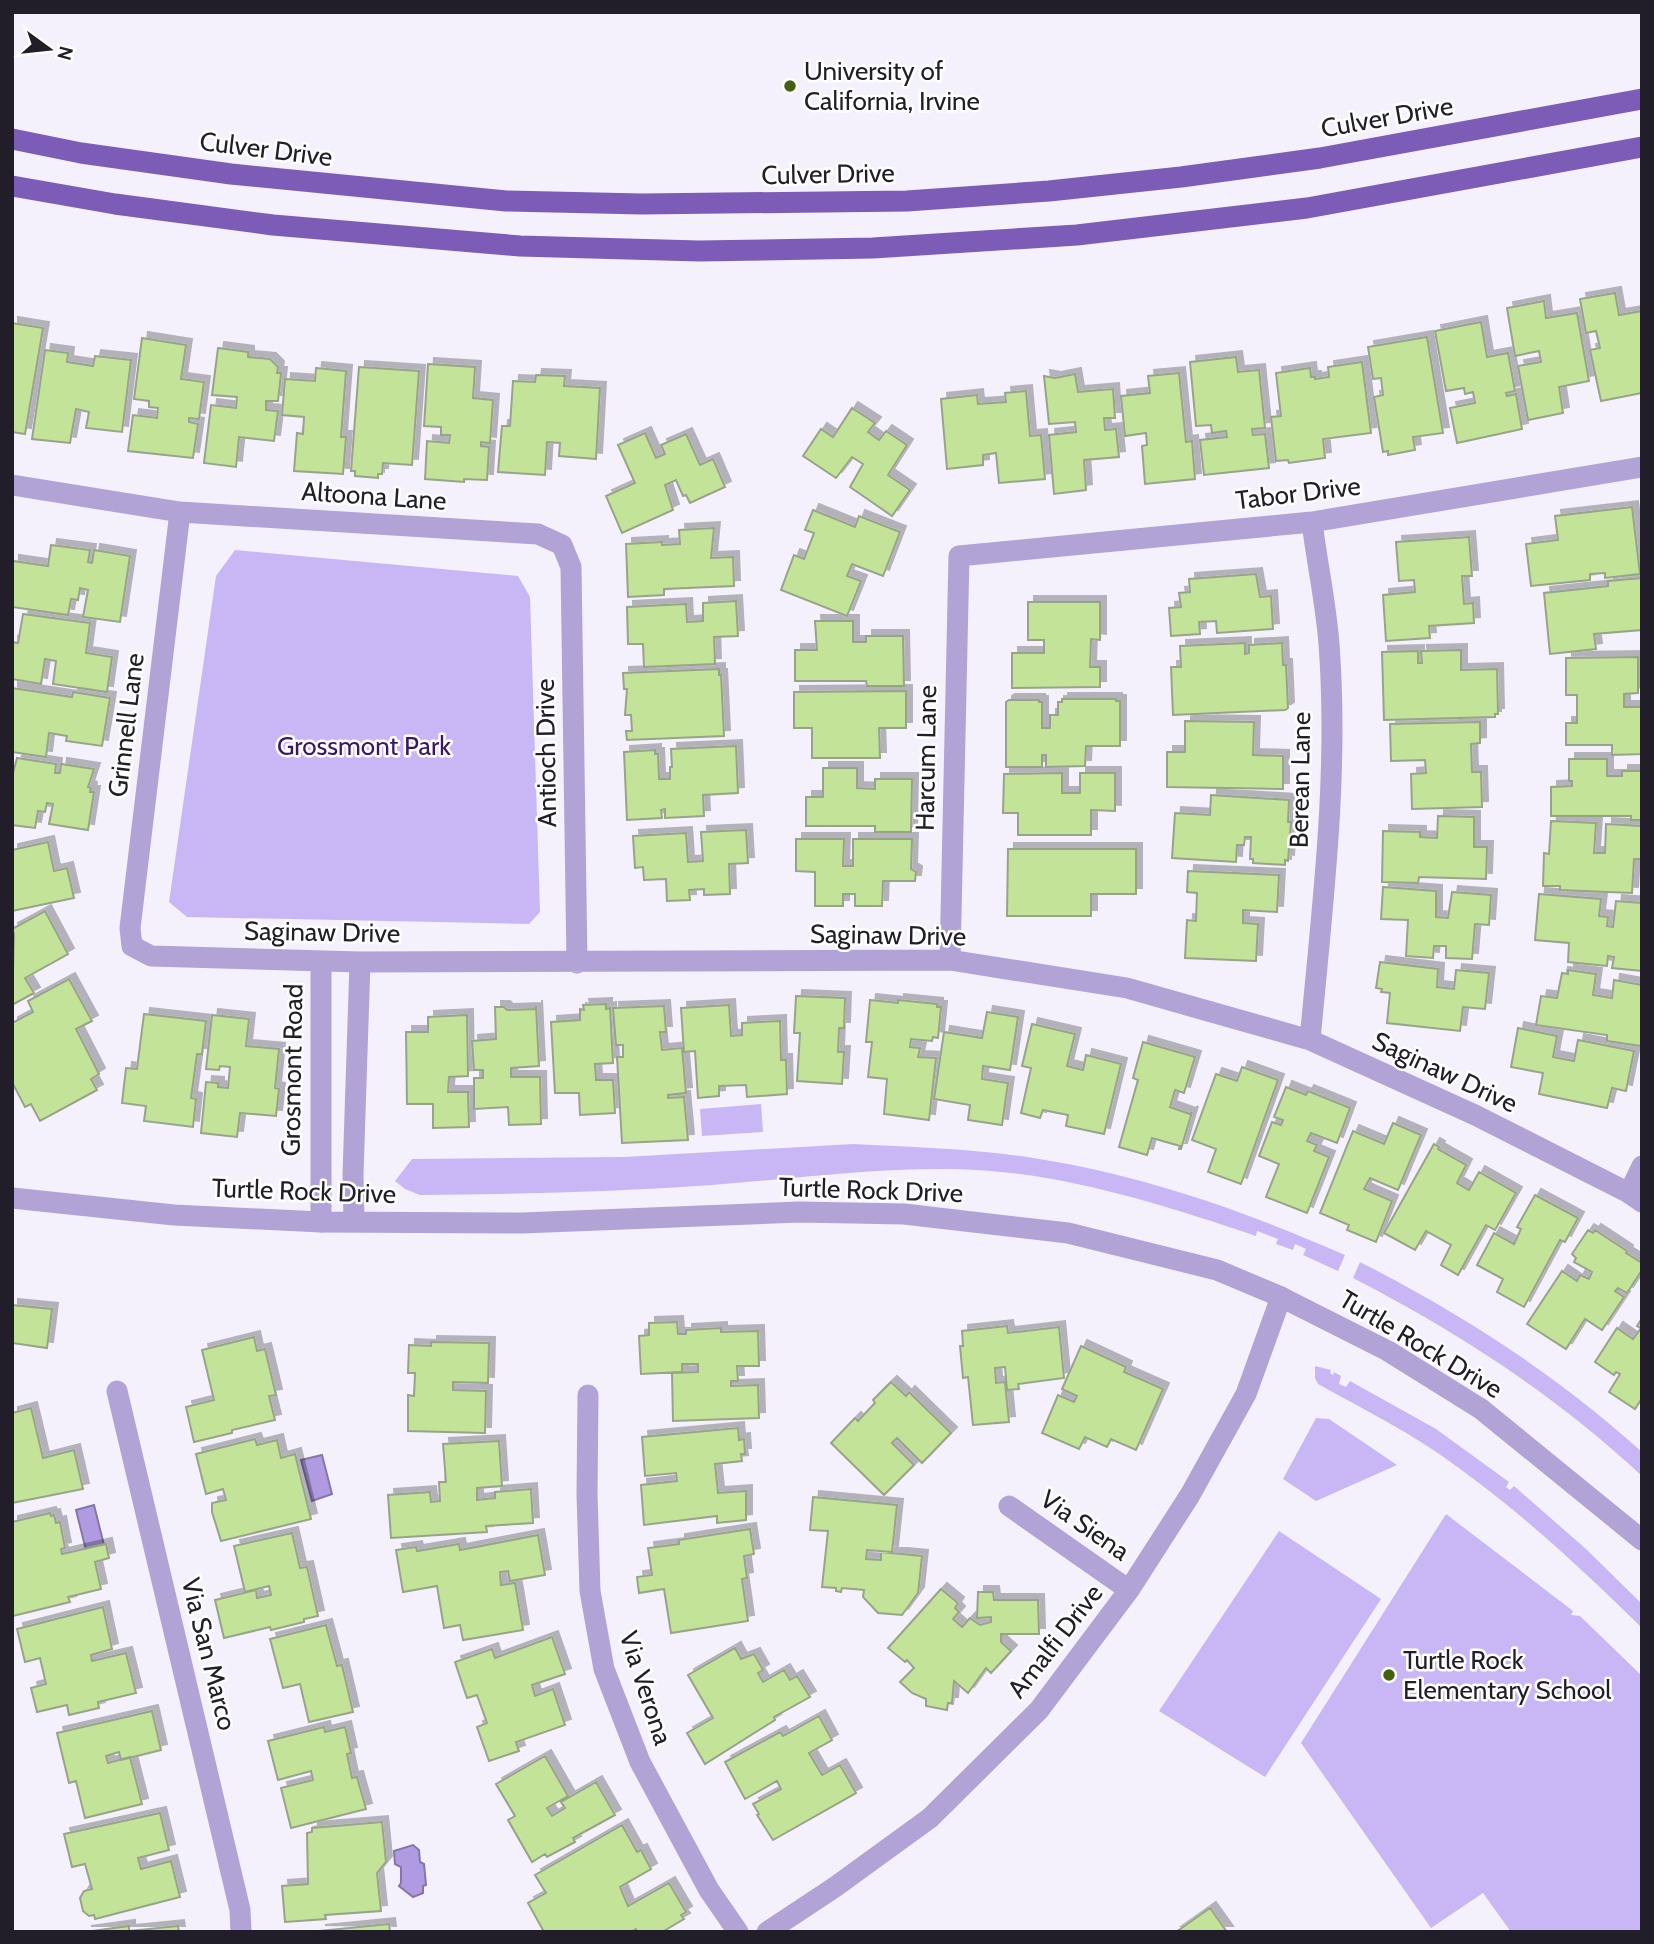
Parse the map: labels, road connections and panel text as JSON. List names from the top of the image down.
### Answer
{
  "streets": {
    "main road": ["Culver Drive"],
    "street": [
      "Tabor Drive",
      "Altoona Lane",
      "Grinnell Lane",
      "Antioch Drive",
      "Harcum Lane",
      "Berean Lane",
      "Saginaw Drive",
      "Grosmont Road",
      "Turtle Rock Drive",
      "Via Siena",
      "Amalfi Drive",
      "Via San Marco",
      "Via Verona"
    ]
  },
  "crossings": [
    ["Tabor Drive", "Harcum Lane"],
    ["Tabor Drive", "Berean Lane"],
    ["Altoona Lane", "Grinnell Lane"],
    ["Altoona Lane", "Antioch Drive"],
    ["Grinnell Lane", "Saginaw Drive"],
    ["Antioch Drive", "Saginaw Drive"],
    ["Harcum Lane", "Saginaw Drive"],
    ["Berean Lane", "Saginaw Drive"],
    ["Saginaw Drive", "Grosmont Road"],
    ["Grosmont Road", "Turtle Rock Drive"],
    ["Turtle Rock Drive", "Amalfi Drive"],
    ["Via Siena", "Amalfi Drive"]
  ],
  "parks": ["Grossmont Park"],
  "places": ["University of California, Irvine", "Turtle Rock Elementary School"],
  "north": "right"
}
